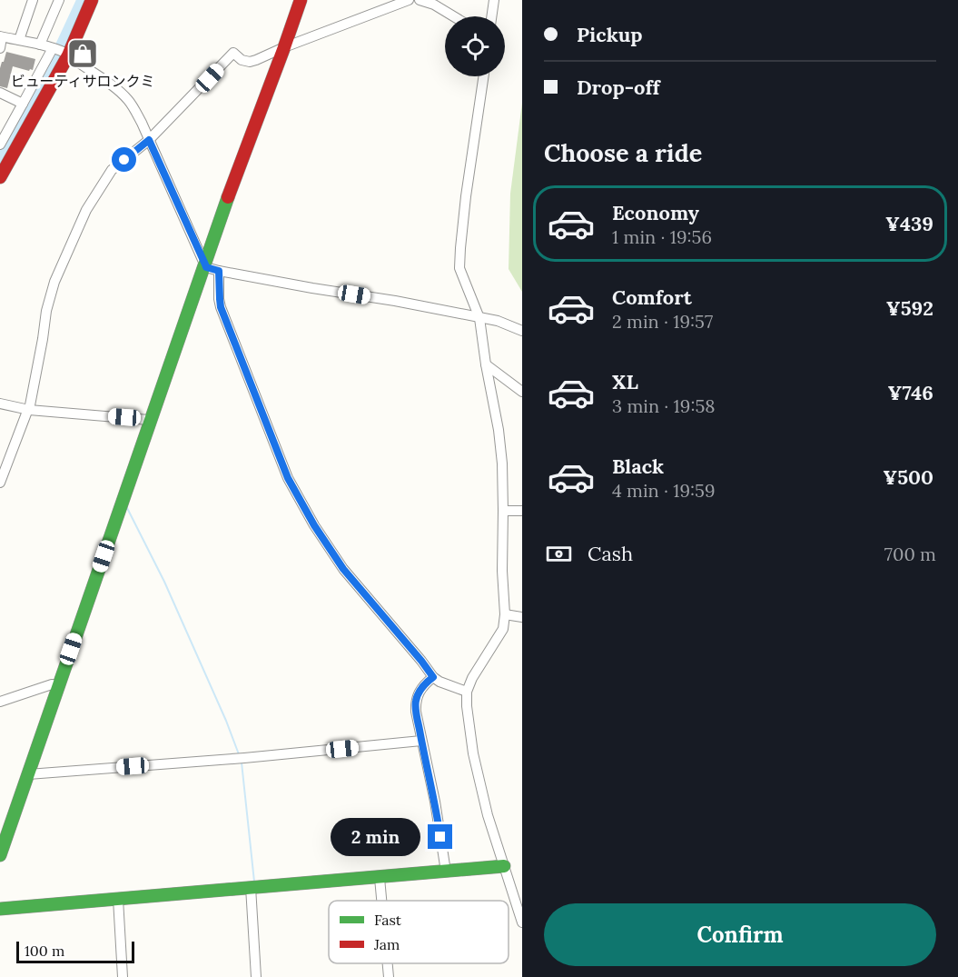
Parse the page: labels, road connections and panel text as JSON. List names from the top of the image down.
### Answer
{
  "places": {
    "shop": ["ビューティサロンクミ"]
  },
  "legend": ["Fast", "Jam"],
  "scale_bar": "100 m",
  "page": {
    "banner": ["Pickup", "Drop-off"],
    "heading": "Choose a ride",
    "list": [
      {
        "name": "Economy",
        "note": "1 min · 19:56",
        "value": "¥439"
      },
      {
        "name": "Comfort",
        "note": "2 min · 19:57",
        "value": "¥592"
      },
      {
        "name": "XL",
        "note": "3 min · 19:58",
        "value": "¥746"
      },
      {
        "name": "Black",
        "note": "4 min · 19:59",
        "value": "¥500"
      }
    ],
    "pay": ["Cash", "700 m"],
    "bubble": "2 min",
    "buttons": "Confirm",
    "scale": "100 m"
  }
}
